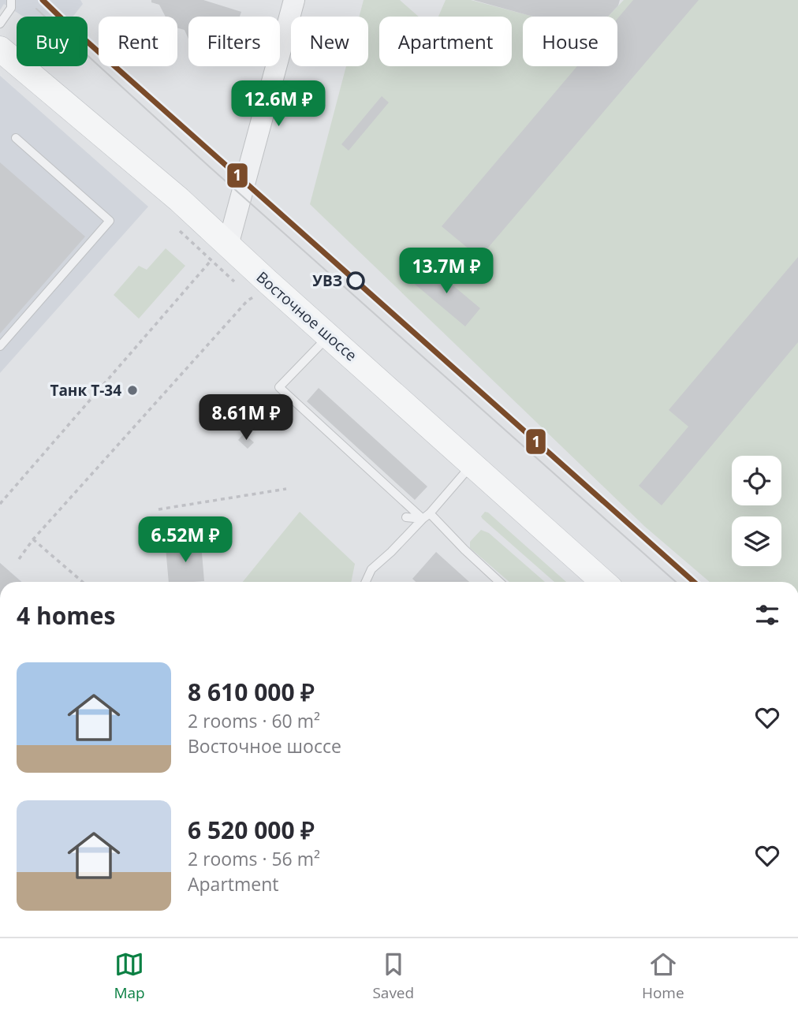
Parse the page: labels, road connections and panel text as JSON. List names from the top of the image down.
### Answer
{
  "streets": {
    "main road": ["Восточное шоссе"]
  },
  "places": ["УВЗ", "Танк Т-34"],
  "lines": ["transit line 1"],
  "page": {
    "chip": [
      "Buy",
      "Rent",
      "Filters",
      "New",
      "Apartment",
      "House"
    ],
    "price": [
      "12.6M ₽",
      "13.7M ₽",
      "8.61M ₽",
      "6.52M ₽"
    ],
    "heading": "4 homes",
    "list": [
      {
        "name": "8 610 000 ₽",
        "note": "2 rooms · 60 m² · Восточное шоссе"
      },
      {
        "name": "6 520 000 ₽",
        "note": "2 rooms · 56 m² · Apartment"
      }
    ],
    "tabs": ["Map", "Saved", "Home"]
  }
}
